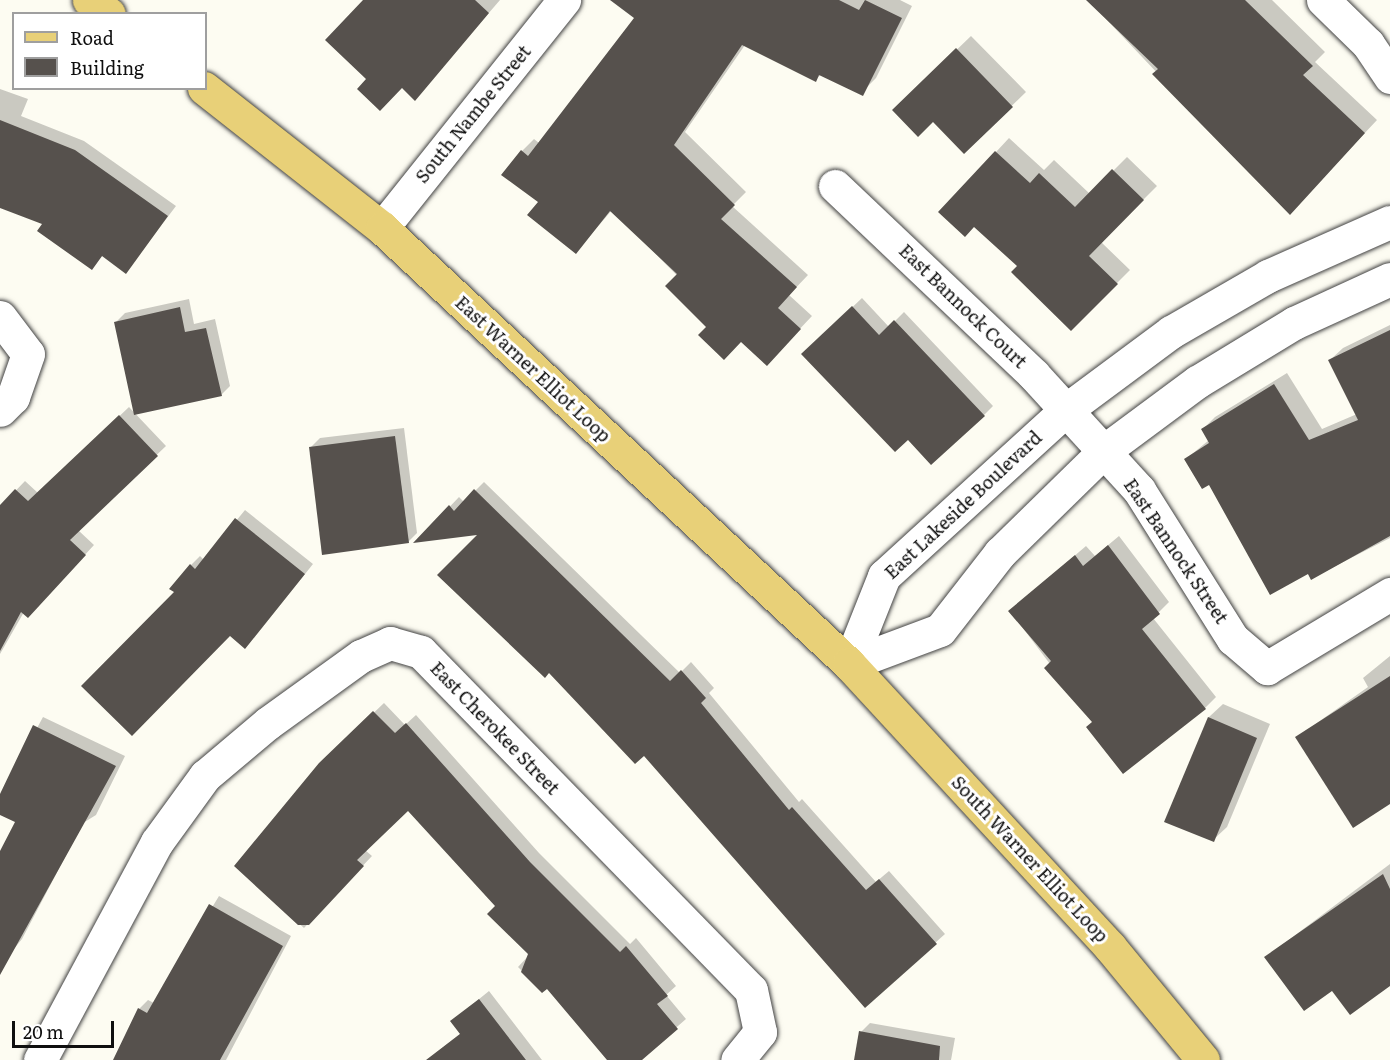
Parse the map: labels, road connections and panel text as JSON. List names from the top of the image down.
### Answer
{
  "streets": {
    "main road": ["East Warner Elliot Loop", "South Warner Elliot Loop"],
    "street": [
      "South Nambe Street",
      "East Bannock Court",
      "East Lakeside Boulevard",
      "East Bannock Street",
      "East Cherokee Street"
    ]
  },
  "crossings": [
    ["South Nambe Street", "East Warner Elliot Loop"],
    ["East Bannock Court", "East Lakeside Boulevard"],
    ["East Bannock Court", "East Bannock Street"],
    ["East Warner Elliot Loop", "East Lakeside Boulevard"],
    ["East Warner Elliot Loop", "South Warner Elliot Loop"],
    ["East Lakeside Boulevard", "East Bannock Street"],
    ["East Lakeside Boulevard", "South Warner Elliot Loop"]
  ],
  "legend": ["Road", "Building"],
  "scale_bar": "20 m"
}
